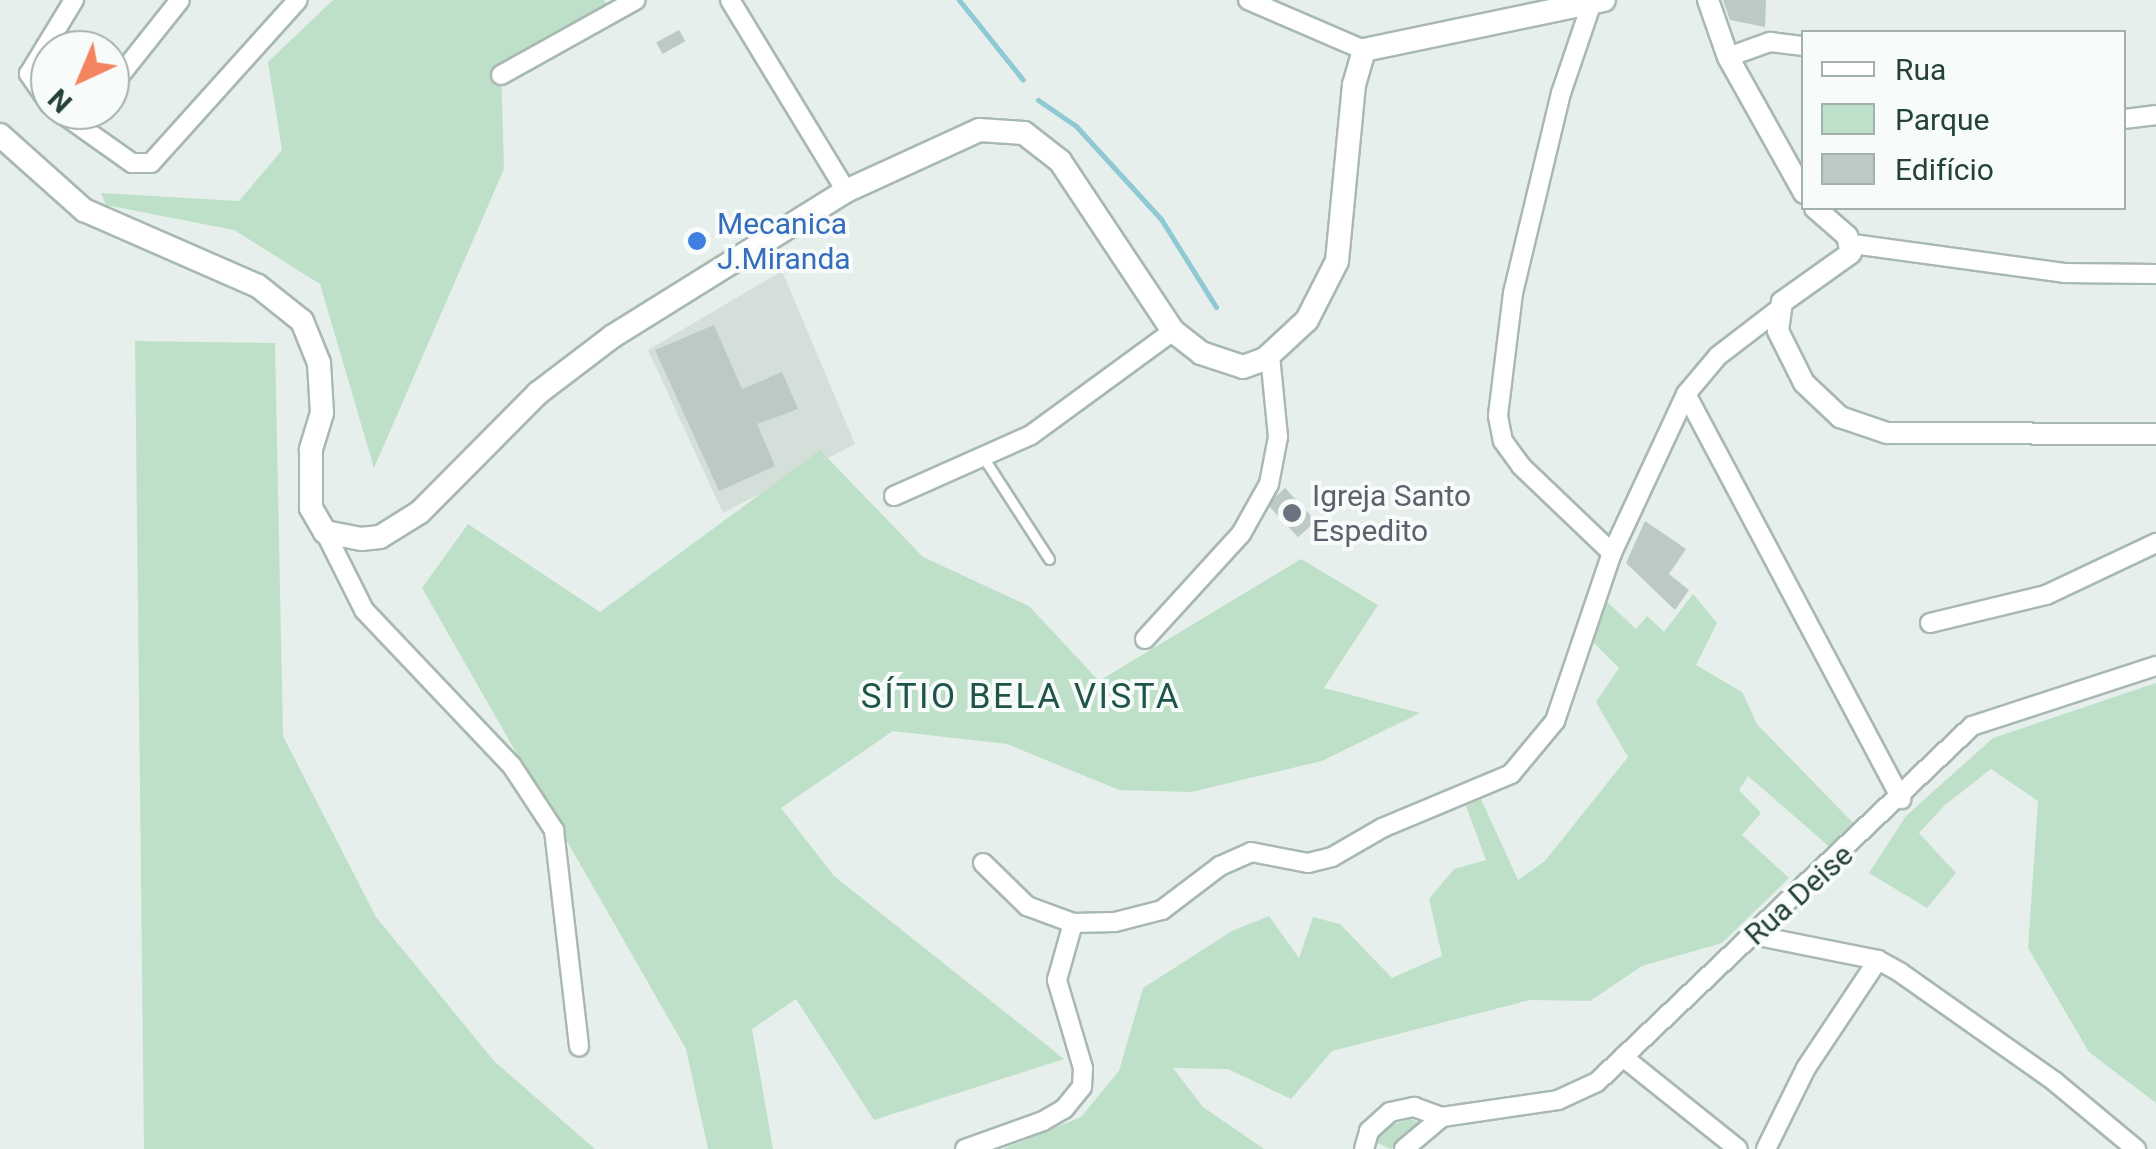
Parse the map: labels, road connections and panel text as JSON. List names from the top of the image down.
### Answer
{
  "streets": {
    "street": ["Rua Deise"]
  },
  "districts": ["SÍTIO BELA VISTA"],
  "places": ["Mecanica J.Miranda", "Igreja Santo Espedito"],
  "legend": ["Rua", "Parque", "Edifício"],
  "north": "bottom left"
}
